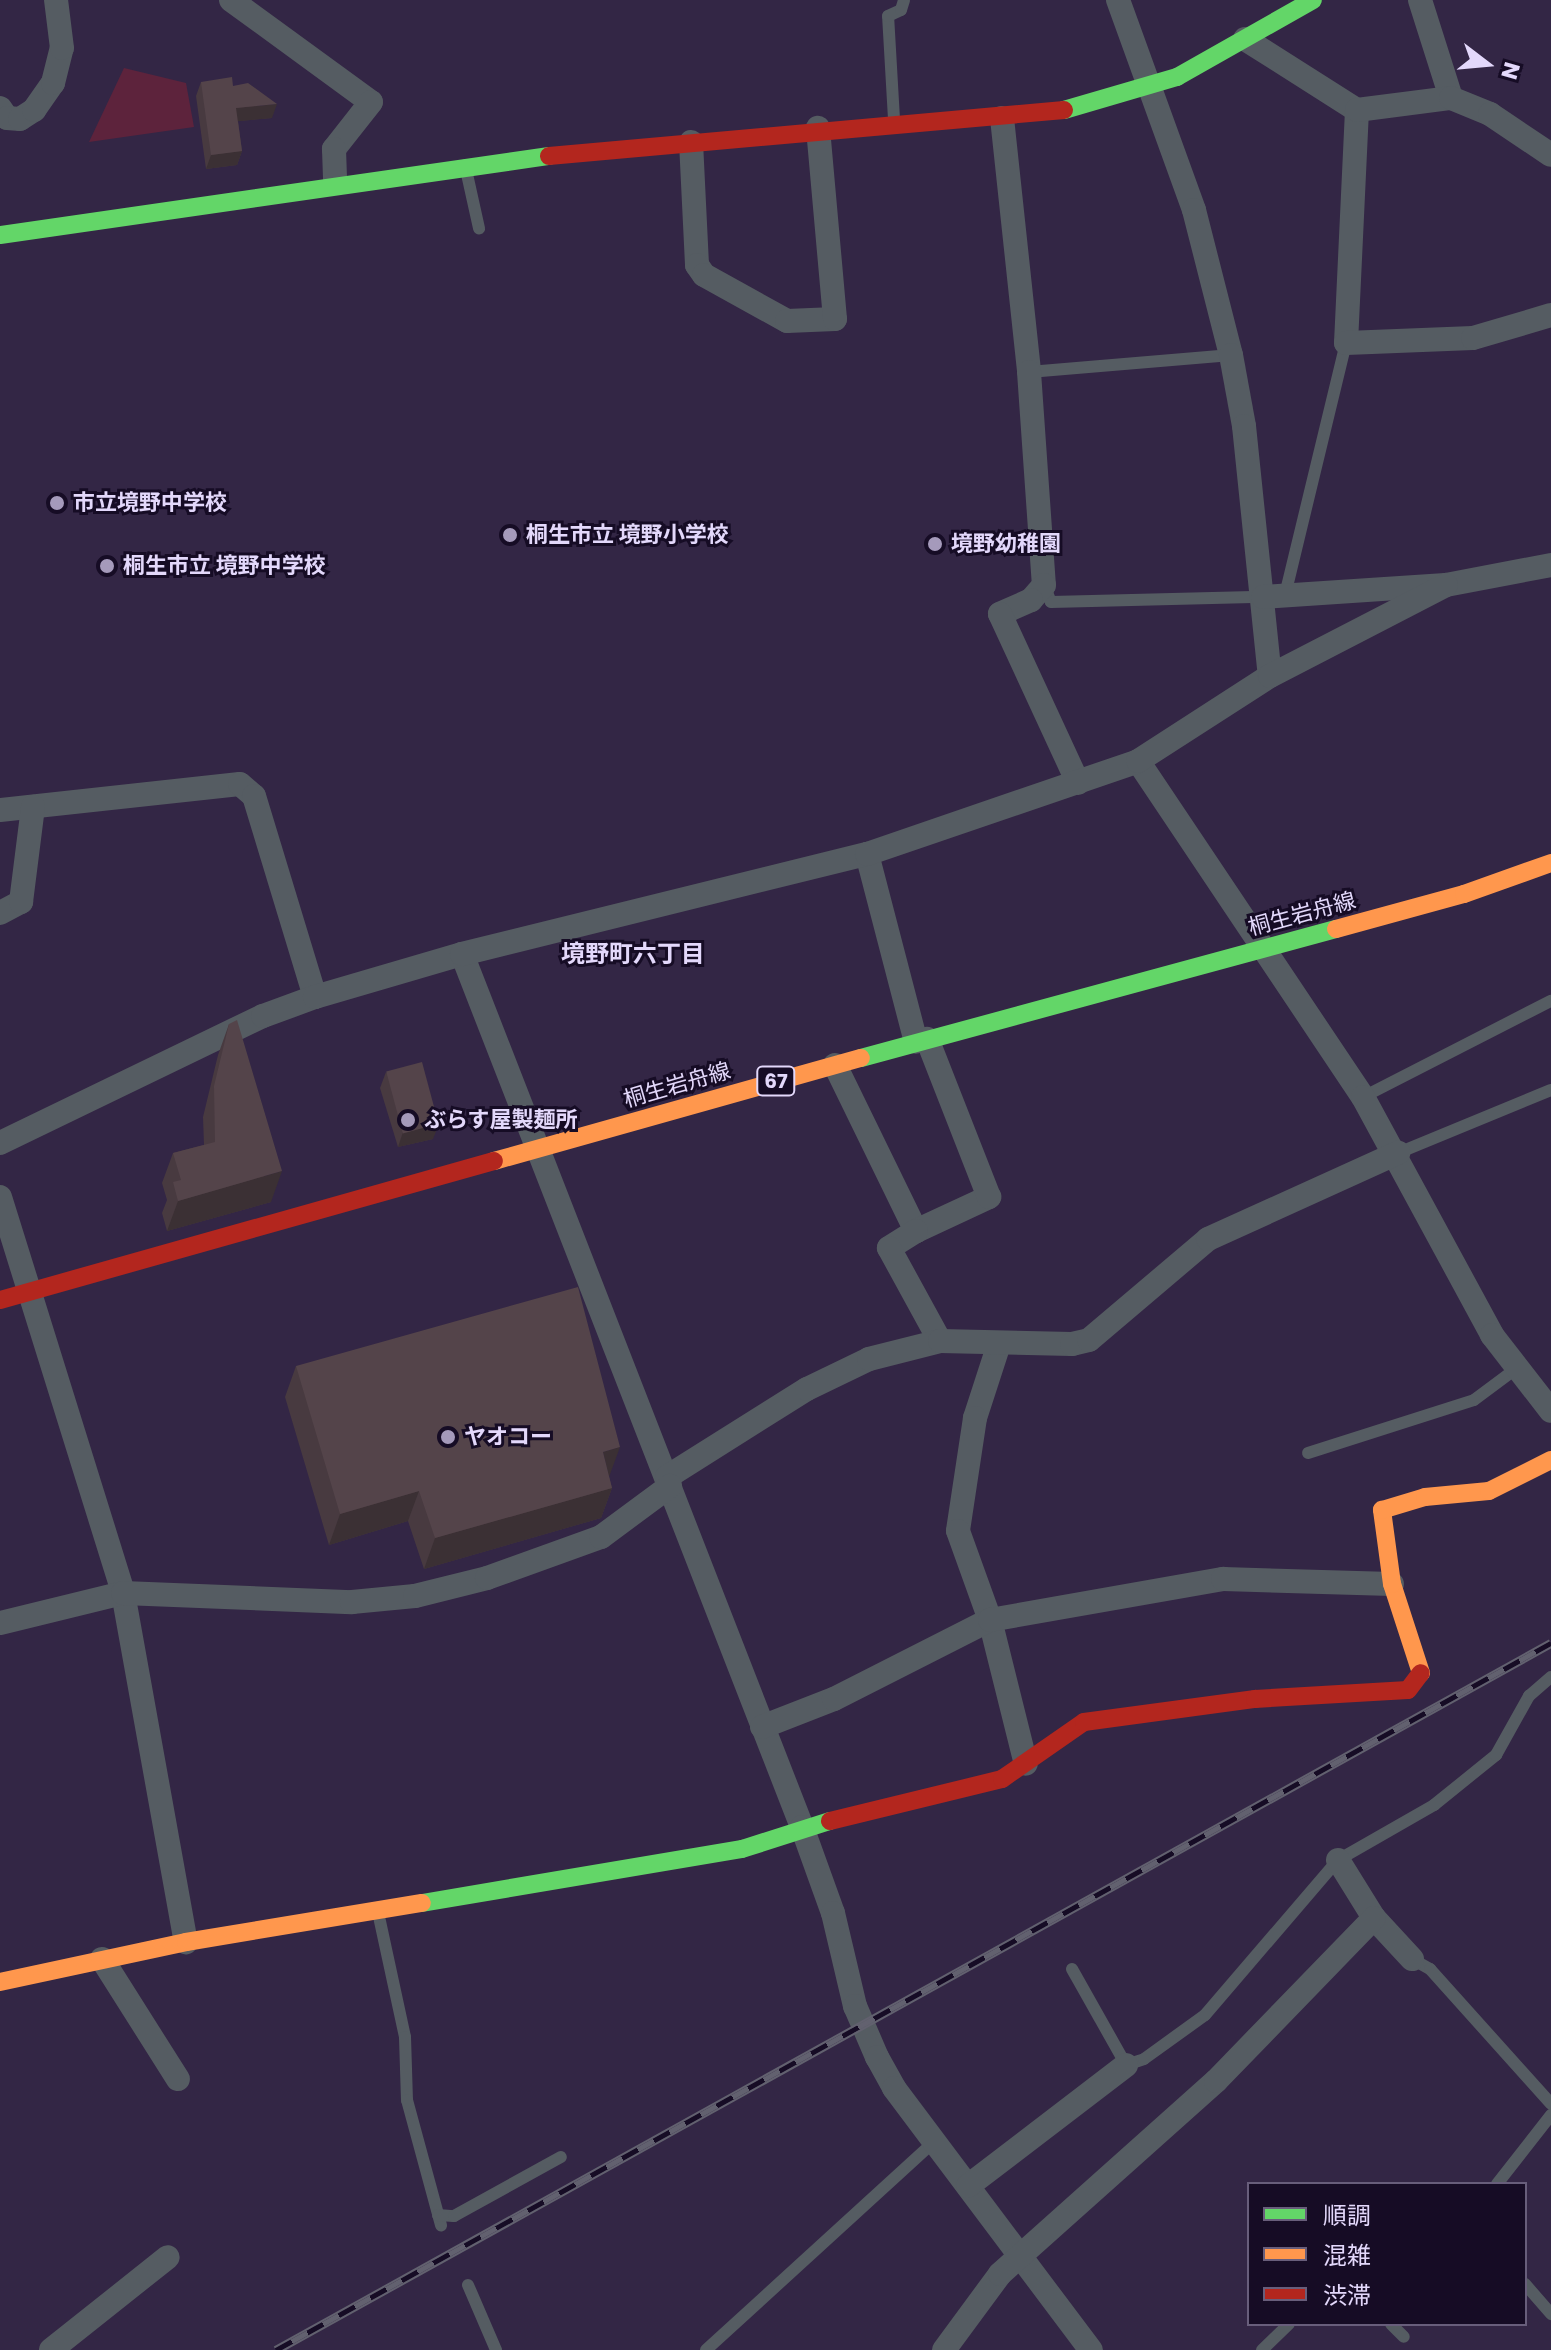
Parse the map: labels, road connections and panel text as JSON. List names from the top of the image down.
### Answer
{
  "streets": {
    "street": ["桐生岩舟線", "67"]
  },
  "districts": ["境野町六丁目"],
  "places": [
    "市立境野中学校",
    "桐生市立 境野小学校",
    "境野幼稚園",
    "桐生市立 境野中学校",
    "ぶらす屋製麺所",
    "ヤオコー"
  ],
  "legend": ["順調", "混雑", "渋滞"],
  "north": "right"
}
